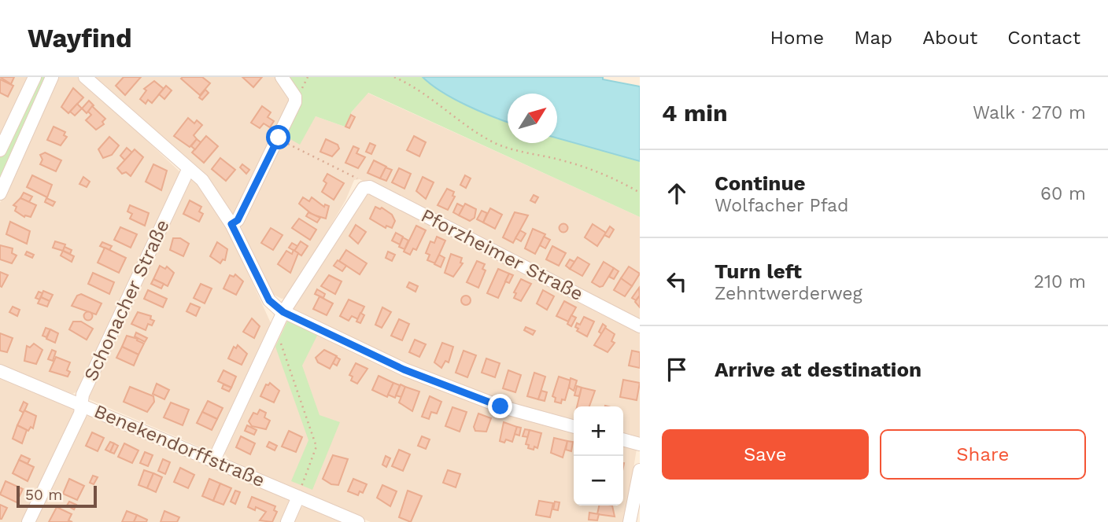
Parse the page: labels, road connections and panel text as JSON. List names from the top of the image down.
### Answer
{
  "streets": {
    "street": ["Pforzheimer Straße", "Schonacher Straße", "Benekendorffstraße"]
  },
  "crossings": [
    ["Schonacher Straße", "Benekendorffstraße"]
  ],
  "scale_bar": "50 m",
  "north": "top right",
  "page": {
    "header": "Wayfind",
    "nav": [
      "Home",
      "Map",
      "About",
      "Contact"
    ],
    "heading": ["4 min", "Walk · 270 m"],
    "list": [
      ["Continue", "Wolfacher Pfad", "60 m"],
      ["Turn left", "Zehntwerderweg", "210 m"],
      "Arrive at destination"
    ],
    "map_buttons": ["+", "−"],
    "buttons": ["Save", "Share"],
    "scale": "50 m"
  }
}
